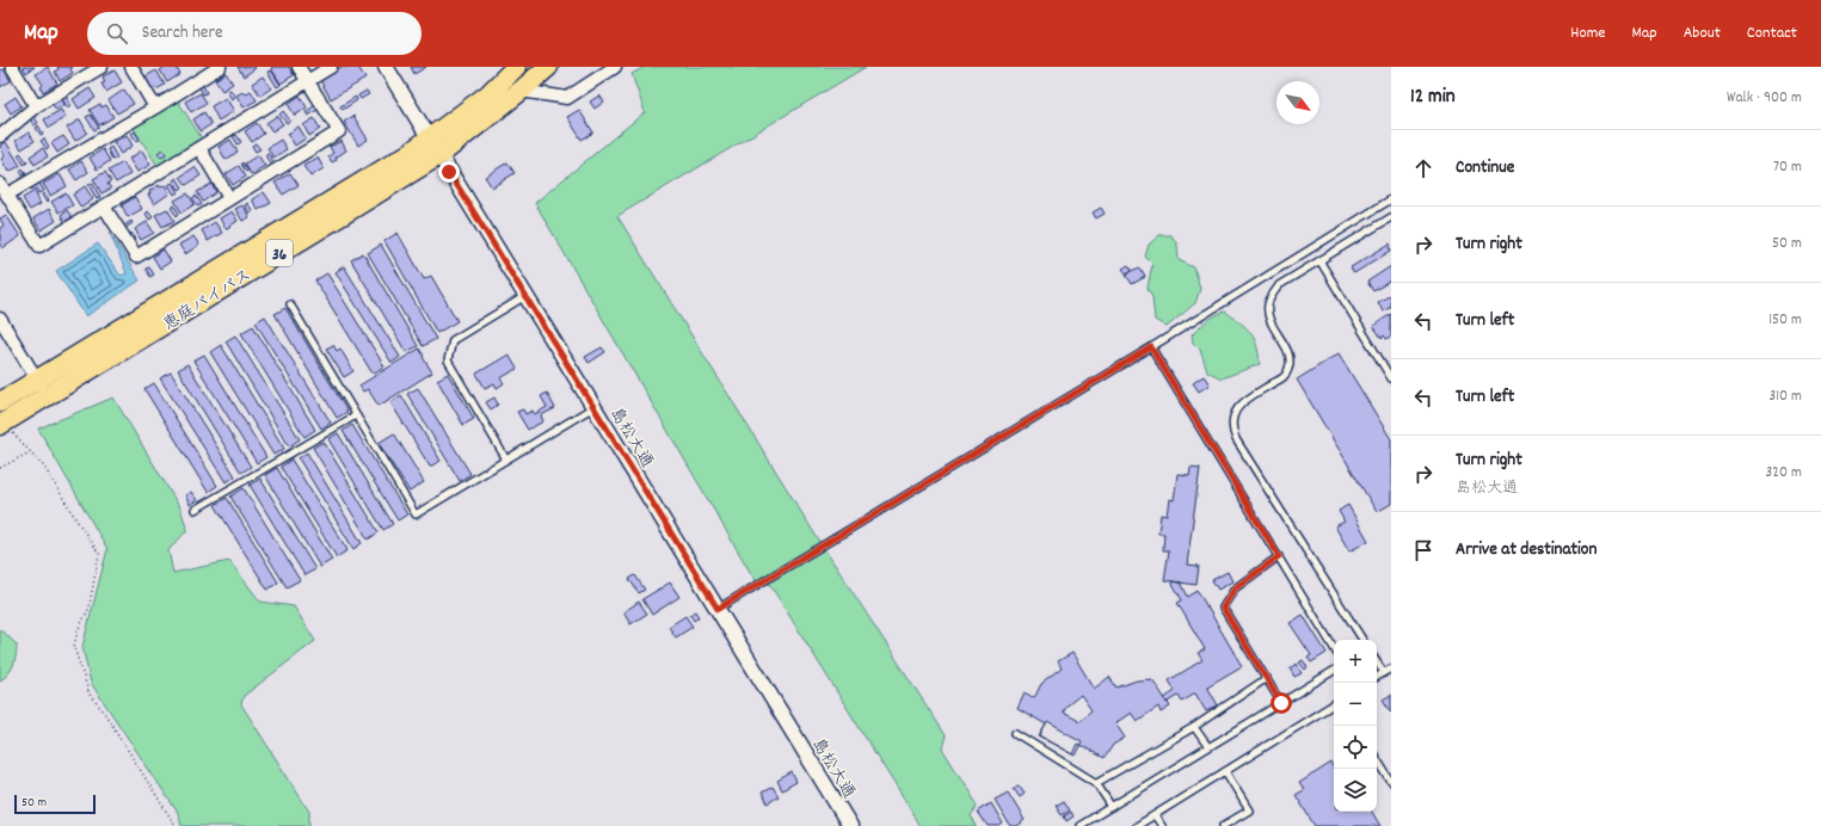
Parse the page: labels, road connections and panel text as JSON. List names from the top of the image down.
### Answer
{
  "streets": {
    "highway": ["36", "恵庭バイパス"],
    "street": ["島松大通"]
  },
  "crossings": [
    ["恵庭バイパス", "島松大通"]
  ],
  "scale_bar": "50 m",
  "north": "bottom right",
  "page": {
    "header": "Map",
    "search": "Search here",
    "nav": [
      "Home",
      "Map",
      "About",
      "Contact"
    ],
    "heading": ["12 min", "Walk · 900 m"],
    "list": [
      ["Continue", "70 m"],
      ["Turn right", "50 m"],
      ["Turn left", "150 m"],
      ["Turn left", "310 m"],
      ["Turn right", "島松大通", "320 m"],
      "Arrive at destination"
    ],
    "map_buttons": ["+", "−"],
    "scale": "50 m"
  }
}
